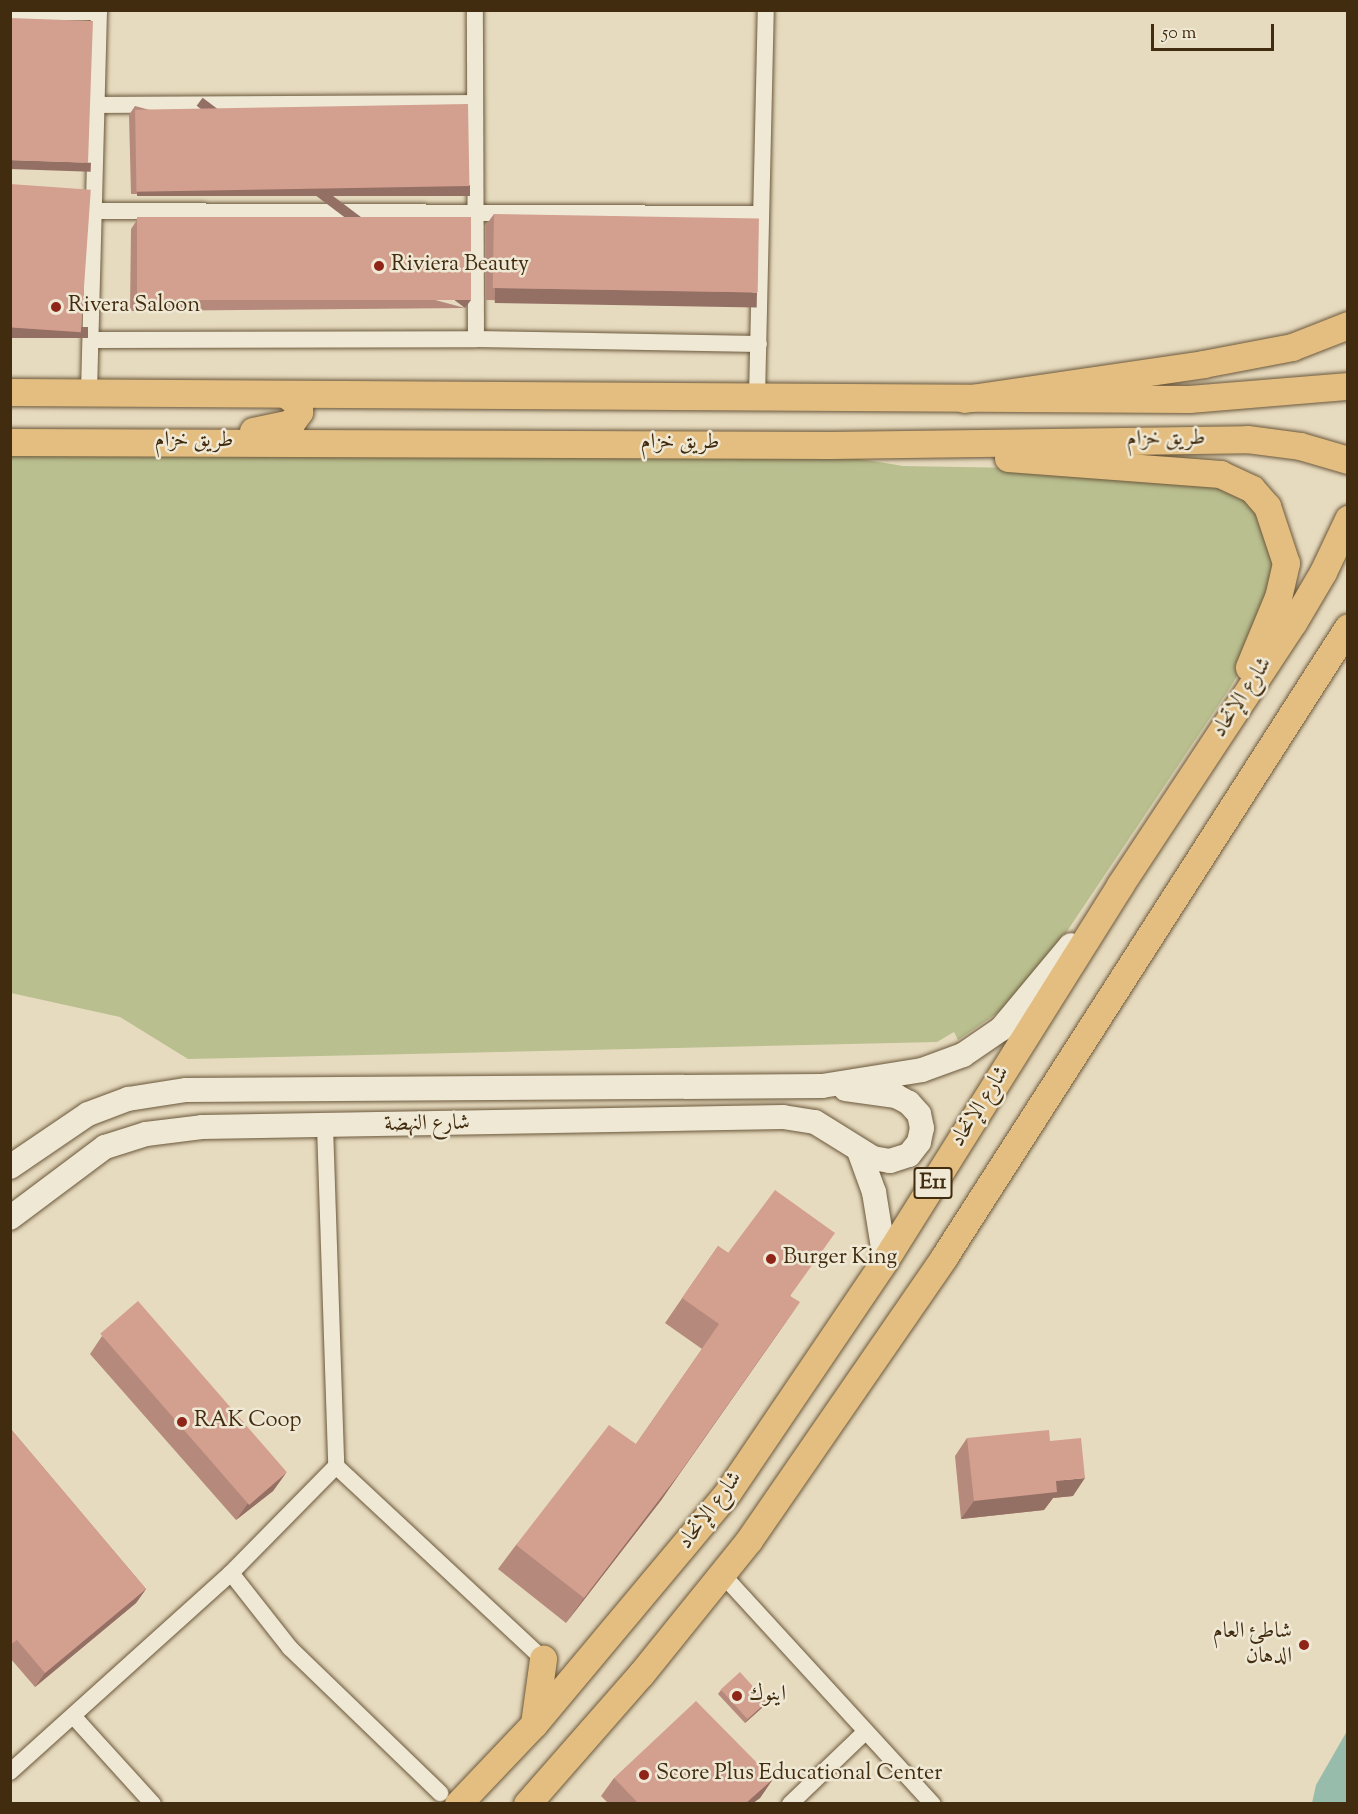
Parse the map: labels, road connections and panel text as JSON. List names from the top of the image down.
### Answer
{
  "streets": {
    "main road": [
      "طريق خزام",
      "شارع الإتحاد",
      "شارع النهضة",
      "E11"
    ]
  },
  "places": [
    "Riviera Beauty",
    "Rivera Saloon",
    "Burger King",
    "RAK Coop",
    "شاطئ العام الدهان",
    "اينوك",
    "Score Plus Educational Center"
  ],
  "scale_bar": "50 m"
}
